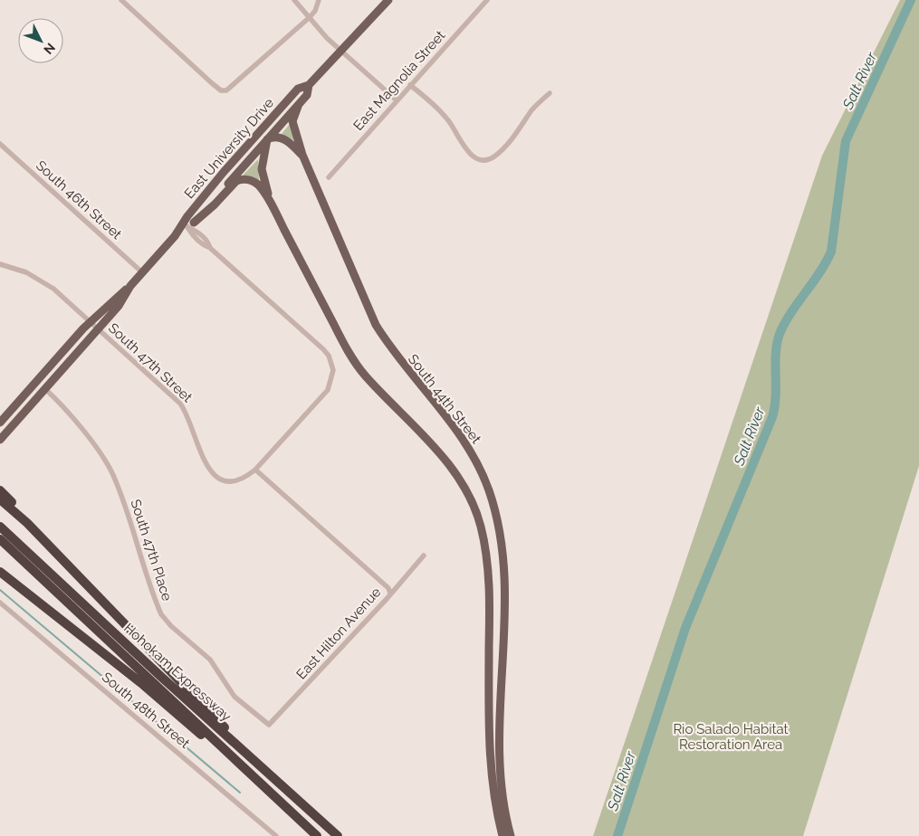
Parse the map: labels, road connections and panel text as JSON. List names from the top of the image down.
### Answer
{
  "streets": {
    "highway": ["Hohokam Expressway"],
    "main road": ["East University Drive", "South 44th Street"],
    "street": [
      "East Magnolia Street",
      "South 46th Street",
      "South 47th Street",
      "South 47th Place",
      "East Hilton Avenue",
      "South 48th Street"
    ]
  },
  "crossings": [
    ["East University Drive", "South 46th Street"],
    ["East University Drive", "South 47th Street"],
    ["East University Drive", "South 44th Street"],
    ["East University Drive", "South 47th Place"],
    ["South 47th Place", "East Hilton Avenue"]
  ],
  "water": ["Salt River"],
  "parks": ["Rio Salado Habitat Restoration Area"],
  "north": "bottom right"
}
